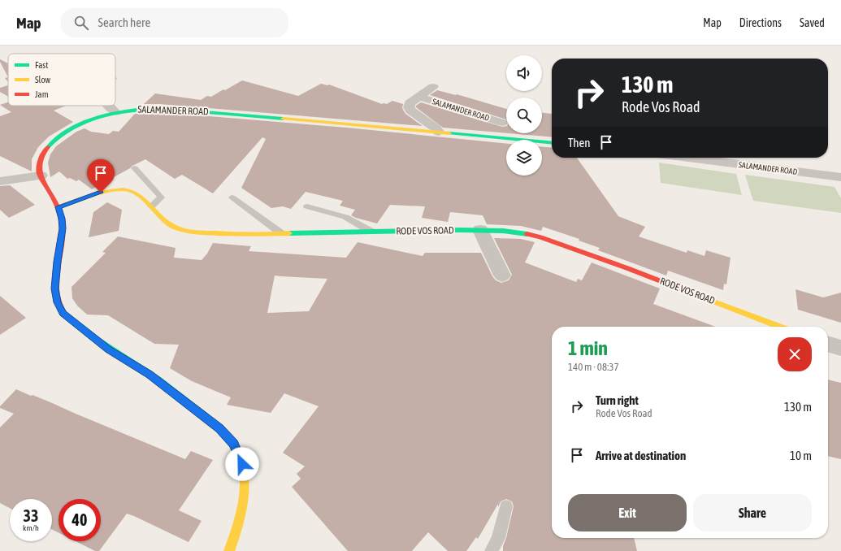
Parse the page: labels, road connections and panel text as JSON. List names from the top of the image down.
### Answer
{
  "streets": {
    "street": ["SALAMANDER ROAD", "RODE VOS ROAD"]
  },
  "legend": ["Fast", "Slow", "Jam"],
  "page": {
    "header": "Map",
    "search": "Search here",
    "nav": ["Map", "Directions", "Saved"],
    "turn": ["130 m", "Rode Vos Road"],
    "then": "Then",
    "heading": ["1 min", "140 m · 08:37"],
    "list": [
      {
        "name": "Turn right",
        "note": "Rode Vos Road",
        "value": "130 m"
      },
      {
        "name": "Arrive at destination",
        "value": "10 m"
      }
    ],
    "buttons": ["Exit", "Share"],
    "speed": "33 km/h",
    "limit": "40"
  }
}
